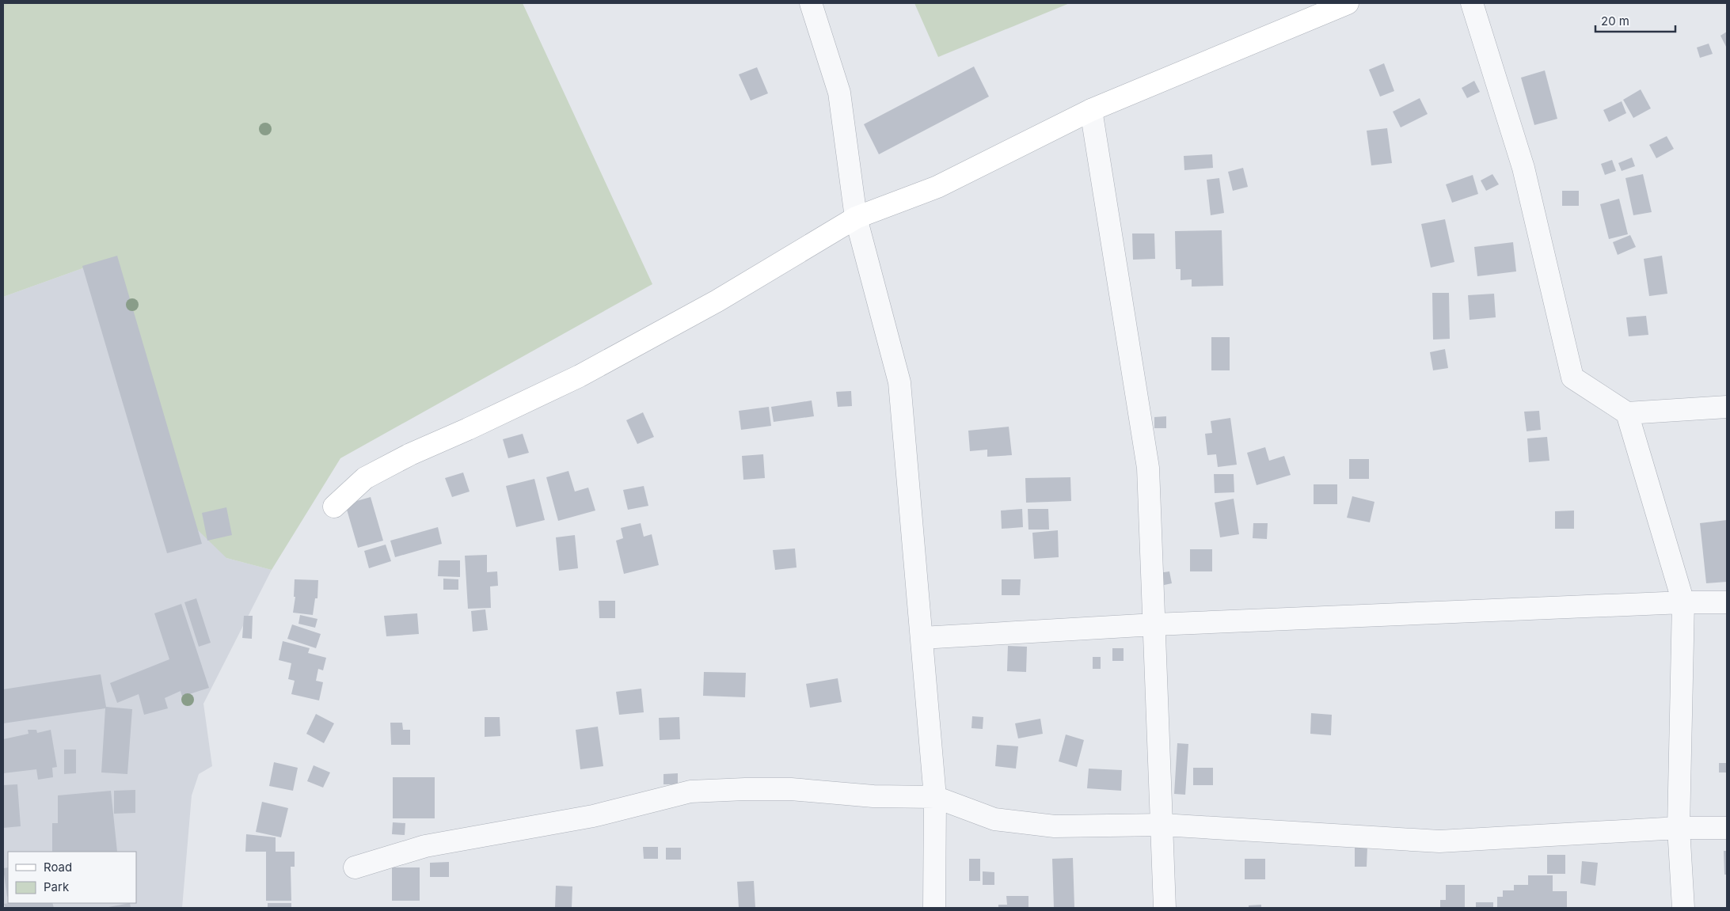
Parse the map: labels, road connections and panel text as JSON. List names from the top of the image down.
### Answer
{
  "legend": ["Road", "Park"],
  "scale_bar": "20 m"
}
